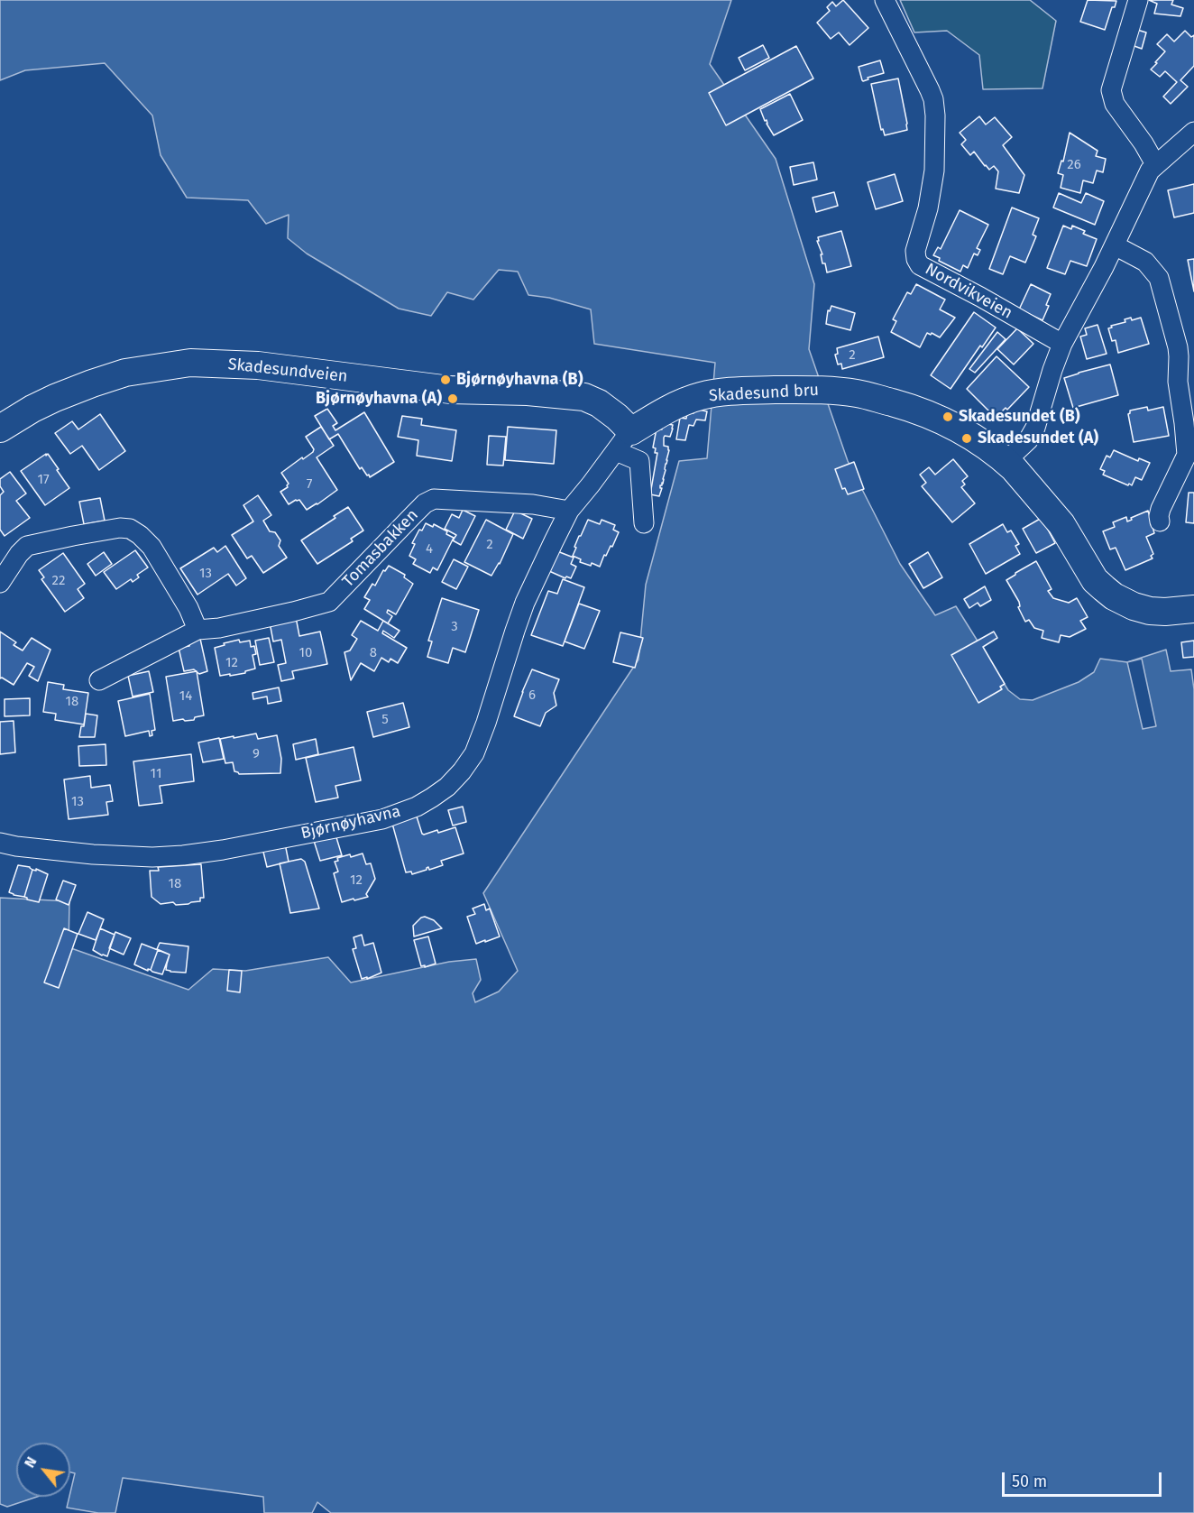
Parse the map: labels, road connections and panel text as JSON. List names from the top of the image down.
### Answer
{
  "streets": {
    "street": [
      "Nordvikveien",
      "Skadesundveien",
      "Skadesund bru",
      "Tomasbakken",
      "Bjørnøyhavna"
    ]
  },
  "crossings": [
    ["Skadesundveien", "Skadesund bru"],
    ["Skadesundveien", "Bjørnøyhavna"],
    ["Skadesund bru", "Bjørnøyhavna"],
    ["Tomasbakken", "Bjørnøyhavna"]
  ],
  "places": [
    "Bjørnøyhavna (B)",
    "Bjørnøyhavna (A)",
    "Skadesundet (B)",
    "Skadesundet (A)"
  ],
  "house_numbers": [
    "26",
    "2",
    "17",
    "7",
    "2",
    "4",
    "13",
    "22",
    "3",
    "10",
    "8",
    "12",
    "6",
    "14",
    "18",
    "5",
    "9",
    "11",
    "13",
    "12",
    "18"
  ],
  "scale_bar": "50 m",
  "north": "top left"
}
